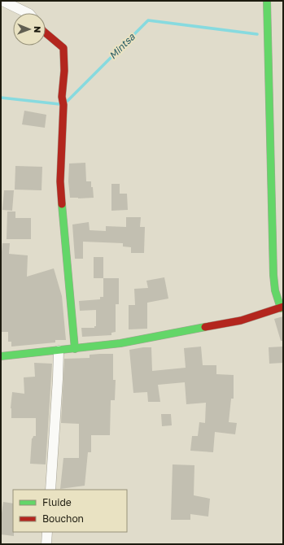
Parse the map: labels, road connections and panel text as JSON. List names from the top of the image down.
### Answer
{
  "water": ["Mintsa"],
  "legend": ["Fluide", "Bouchon"],
  "north": "right"
}
